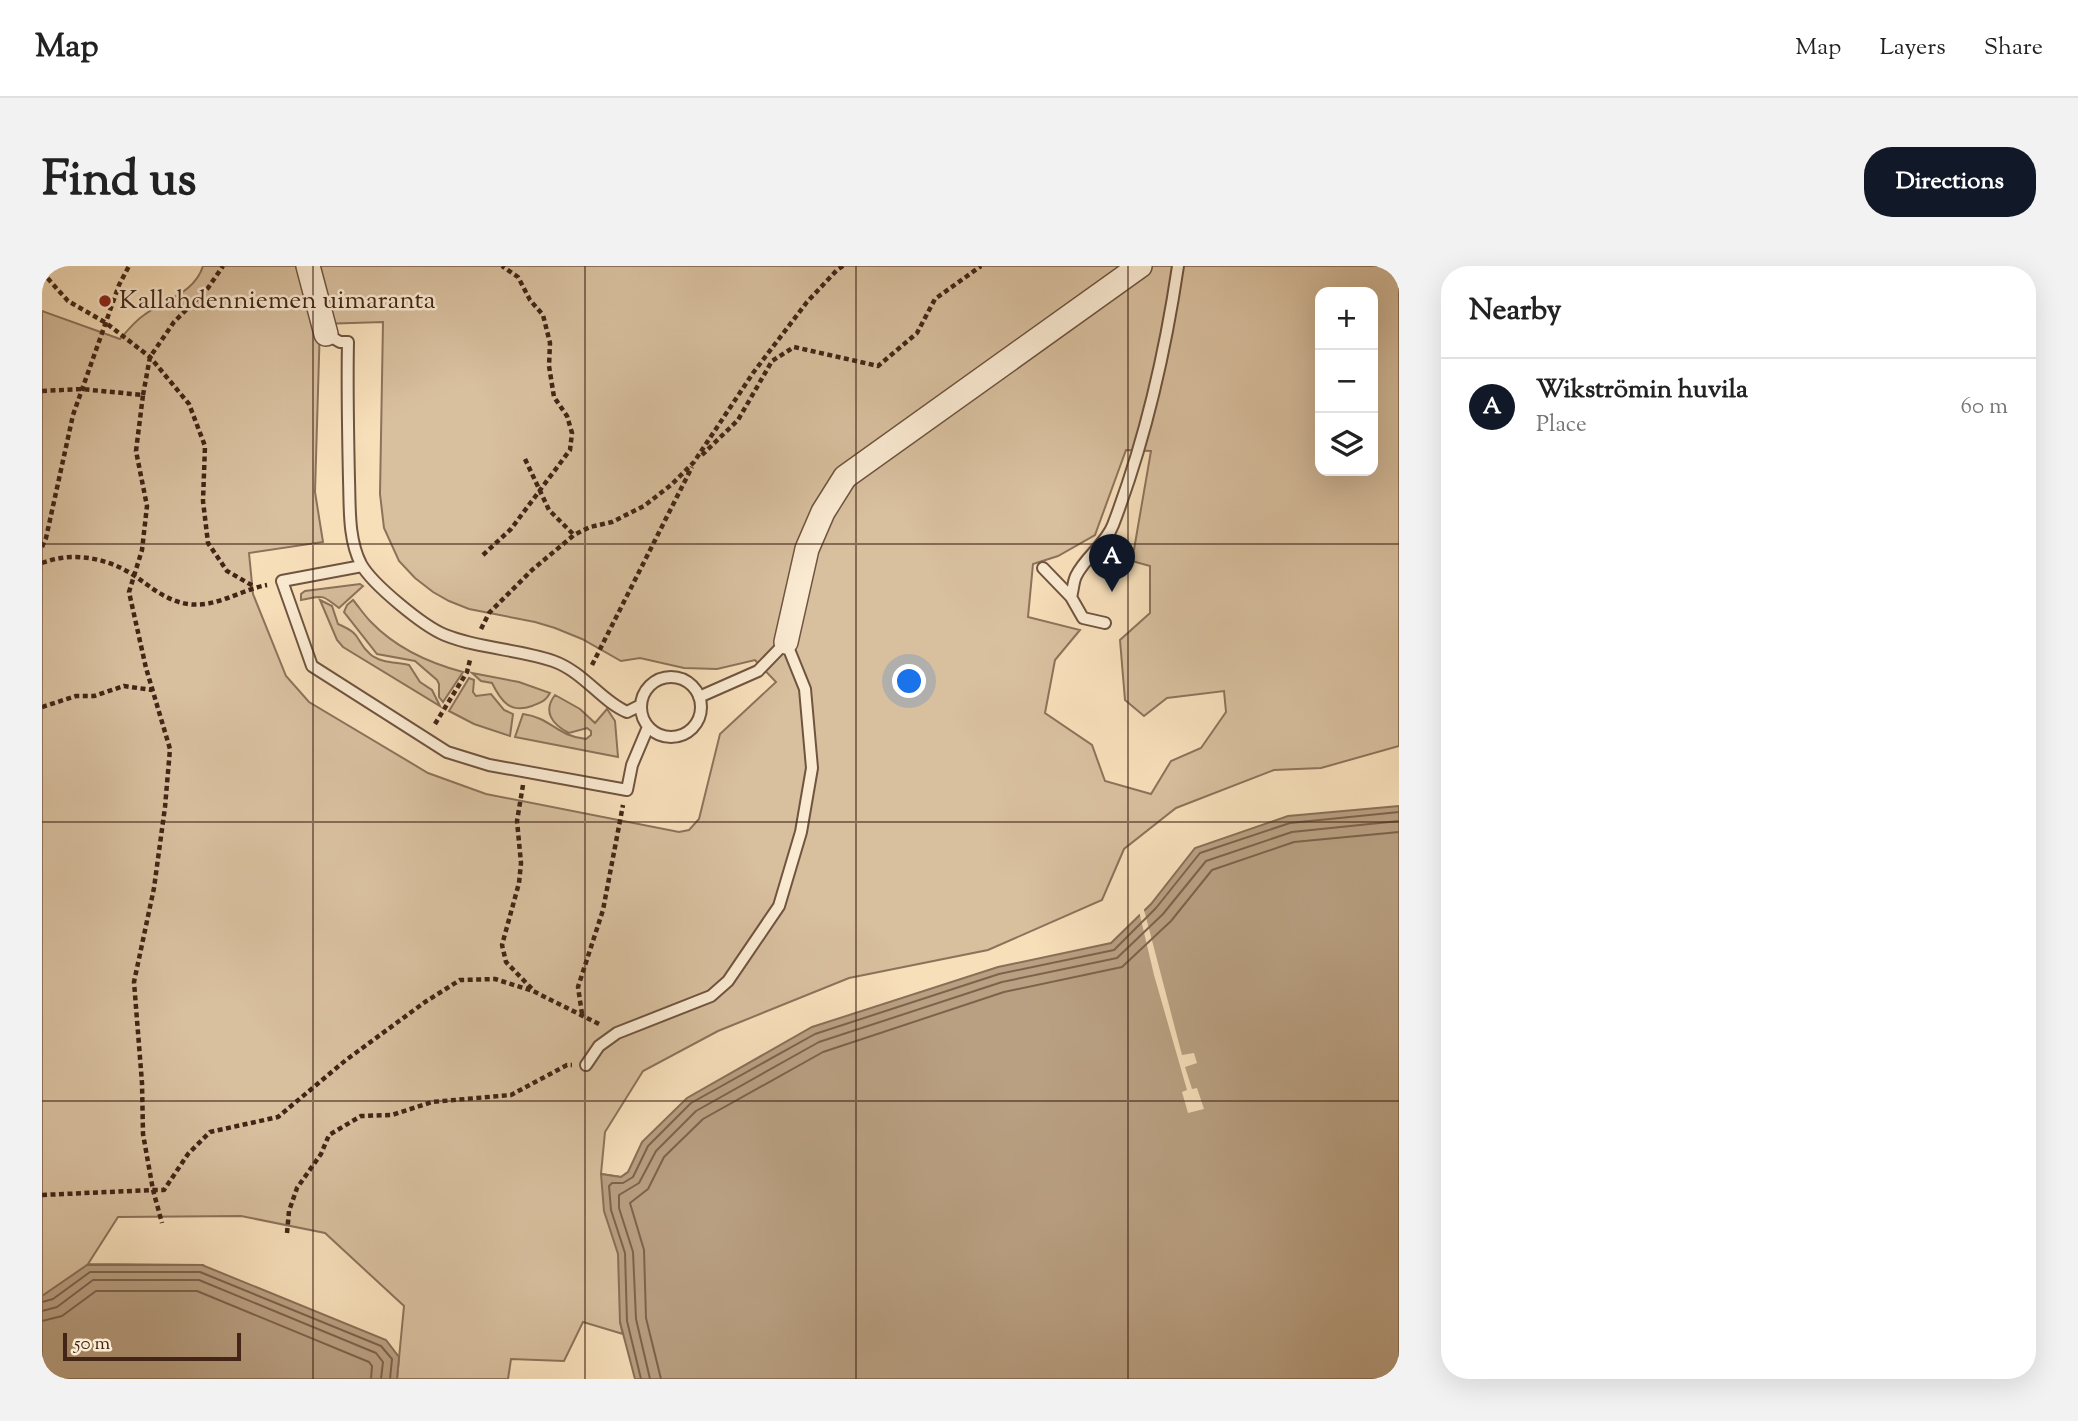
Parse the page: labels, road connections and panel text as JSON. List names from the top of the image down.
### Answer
{
  "places": ["Kallahdenniemen uimaranta"],
  "scale_bar": "50 m",
  "page": {
    "header": "Map",
    "nav": ["Map", "Layers", "Share"],
    "title": "Find us",
    "buttons": "Directions",
    "heading": "Nearby",
    "map_buttons": ["+", "−"],
    "list": [
      {
        "mark": "A",
        "name": "Wikströmin huvila",
        "note": "Place",
        "value": "60 m"
      }
    ],
    "pins": "A",
    "scale": "50 m"
  }
}
